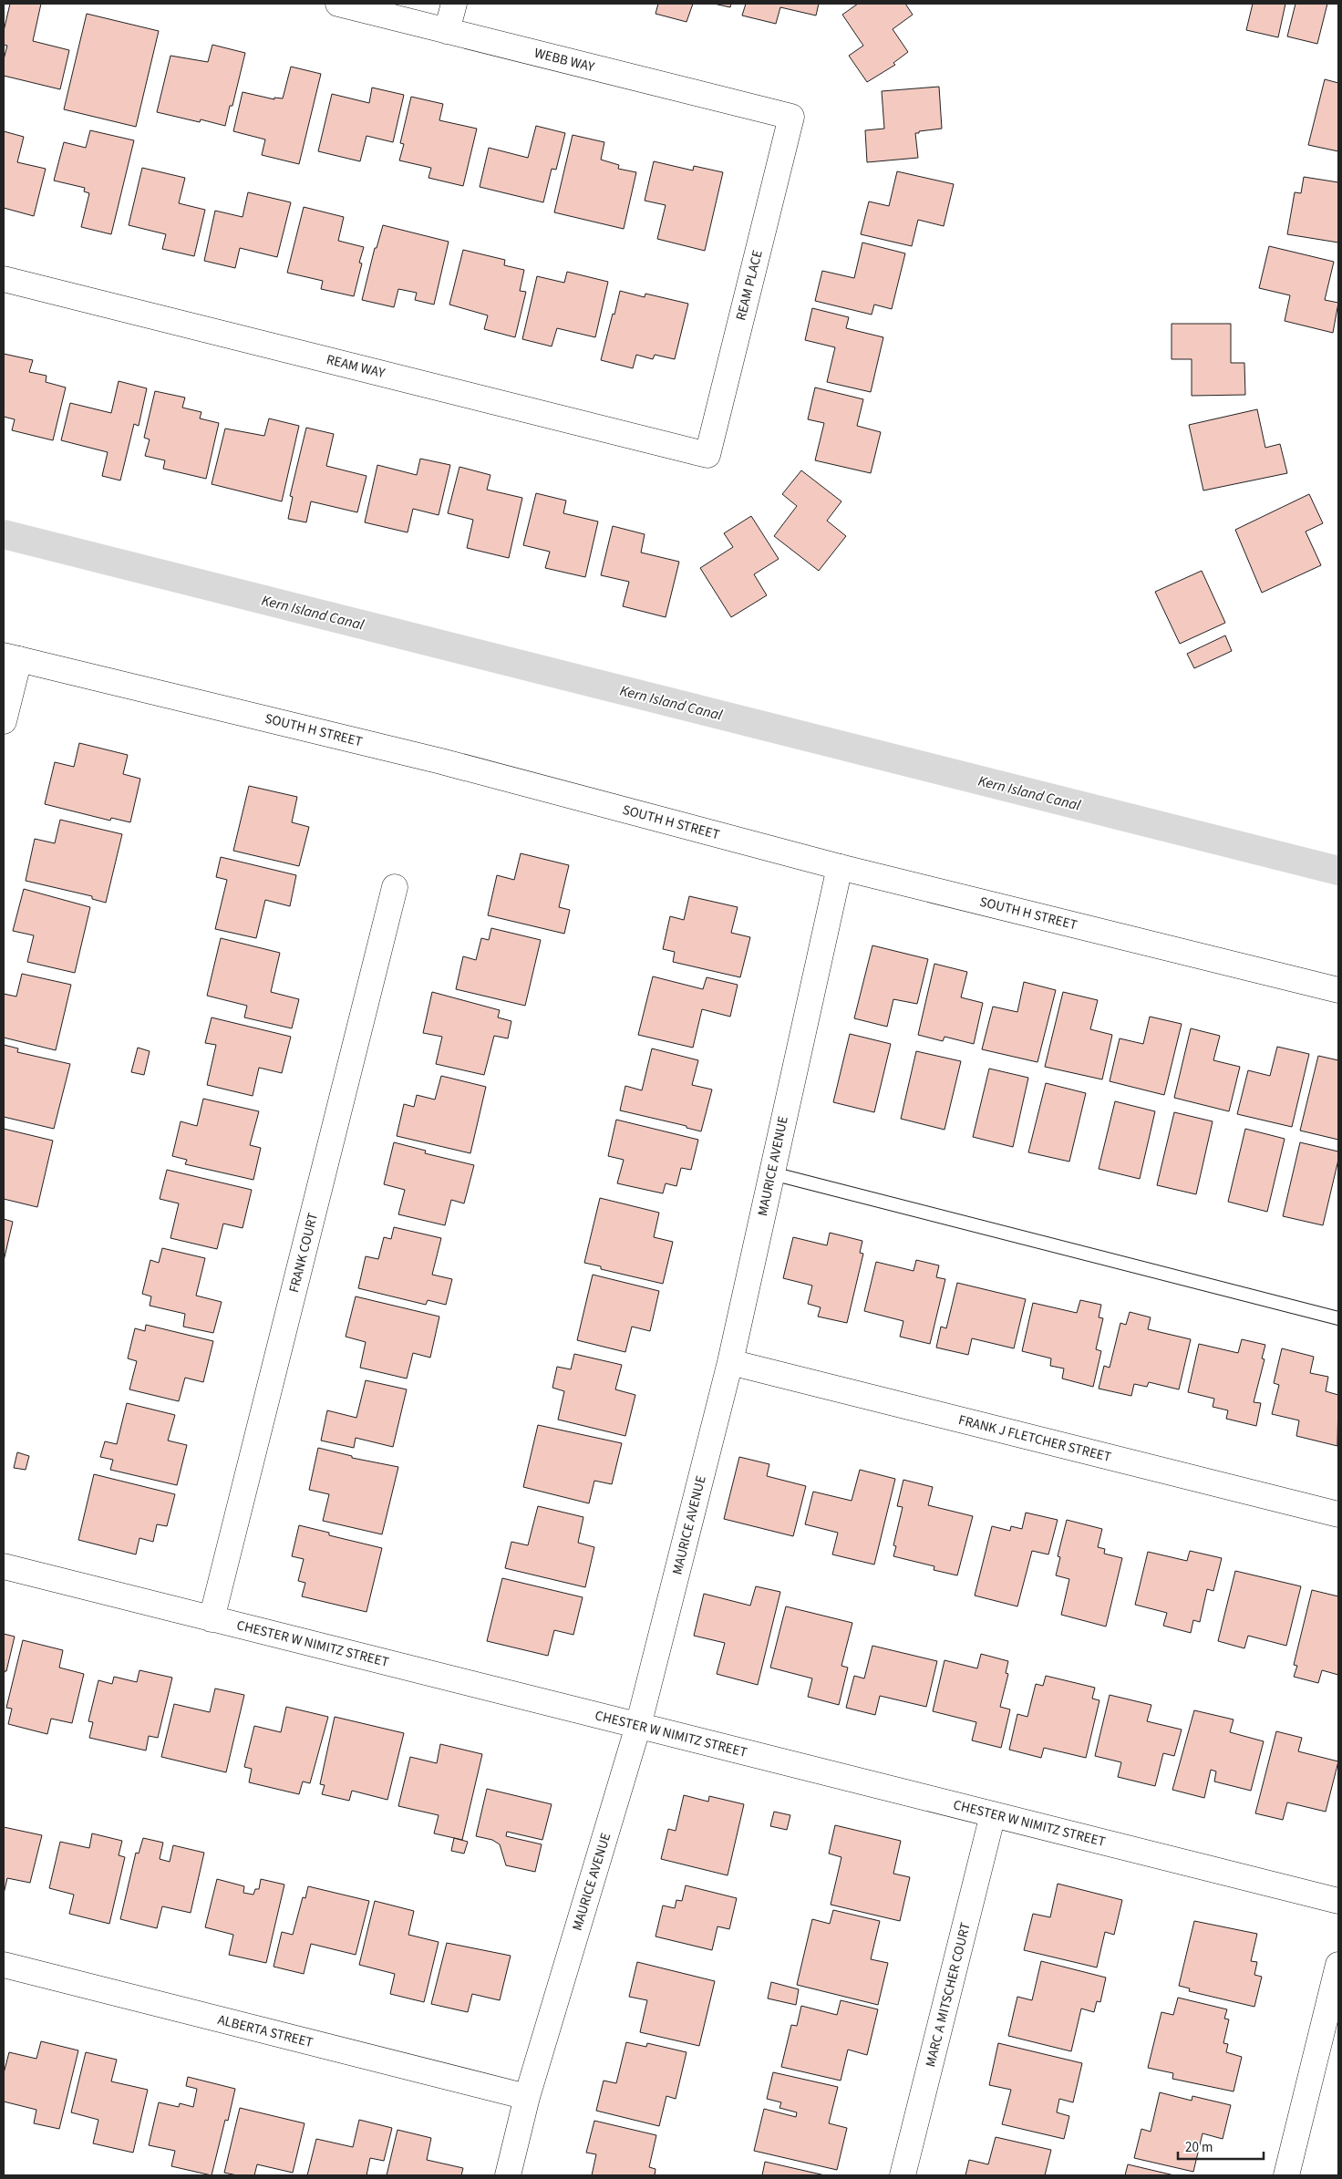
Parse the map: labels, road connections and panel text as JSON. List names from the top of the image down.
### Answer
{
  "streets": {
    "street": [
      "WEBB WAY",
      "REAM PLACE",
      "REAM WAY",
      "SOUTH H STREET",
      "MAURICE AVENUE",
      "FRANK COURT",
      "FRANK J FLETCHER STREET",
      "CHESTER W NIMITZ STREET",
      "MARC A MITSCHER COURT",
      "ALBERTA STREET"
    ]
  },
  "crossings": [
    ["WEBB WAY", "REAM PLACE"],
    ["REAM PLACE", "REAM WAY"],
    ["SOUTH H STREET", "MAURICE AVENUE"],
    ["MAURICE AVENUE", "FRANK J FLETCHER STREET"],
    ["MAURICE AVENUE", "CHESTER W NIMITZ STREET"],
    ["MAURICE AVENUE", "ALBERTA STREET"],
    ["FRANK COURT", "CHESTER W NIMITZ STREET"],
    ["CHESTER W NIMITZ STREET", "MARC A MITSCHER COURT"]
  ],
  "water": ["Kern Island Canal"],
  "scale_bar": "20 m"
}
